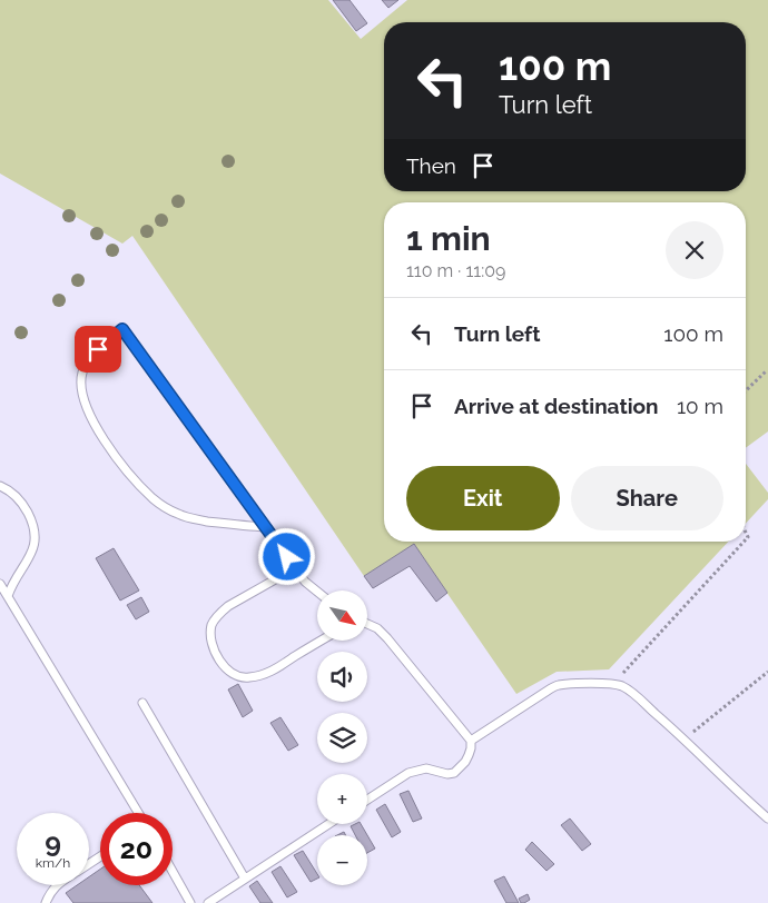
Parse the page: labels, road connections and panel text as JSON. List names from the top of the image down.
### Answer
{
  "north": "bottom right",
  "page": {
    "turn": ["100 m", "Turn left"],
    "then": "Then",
    "heading": ["1 min", "110 m · 11:09"],
    "list": [
      {
        "name": "Turn left",
        "value": "100 m"
      },
      {
        "name": "Arrive at destination",
        "value": "10 m"
      }
    ],
    "buttons": ["Exit", "Share"],
    "map_buttons": ["+", "−"],
    "speed": "9 km/h",
    "limit": "20"
  }
}
